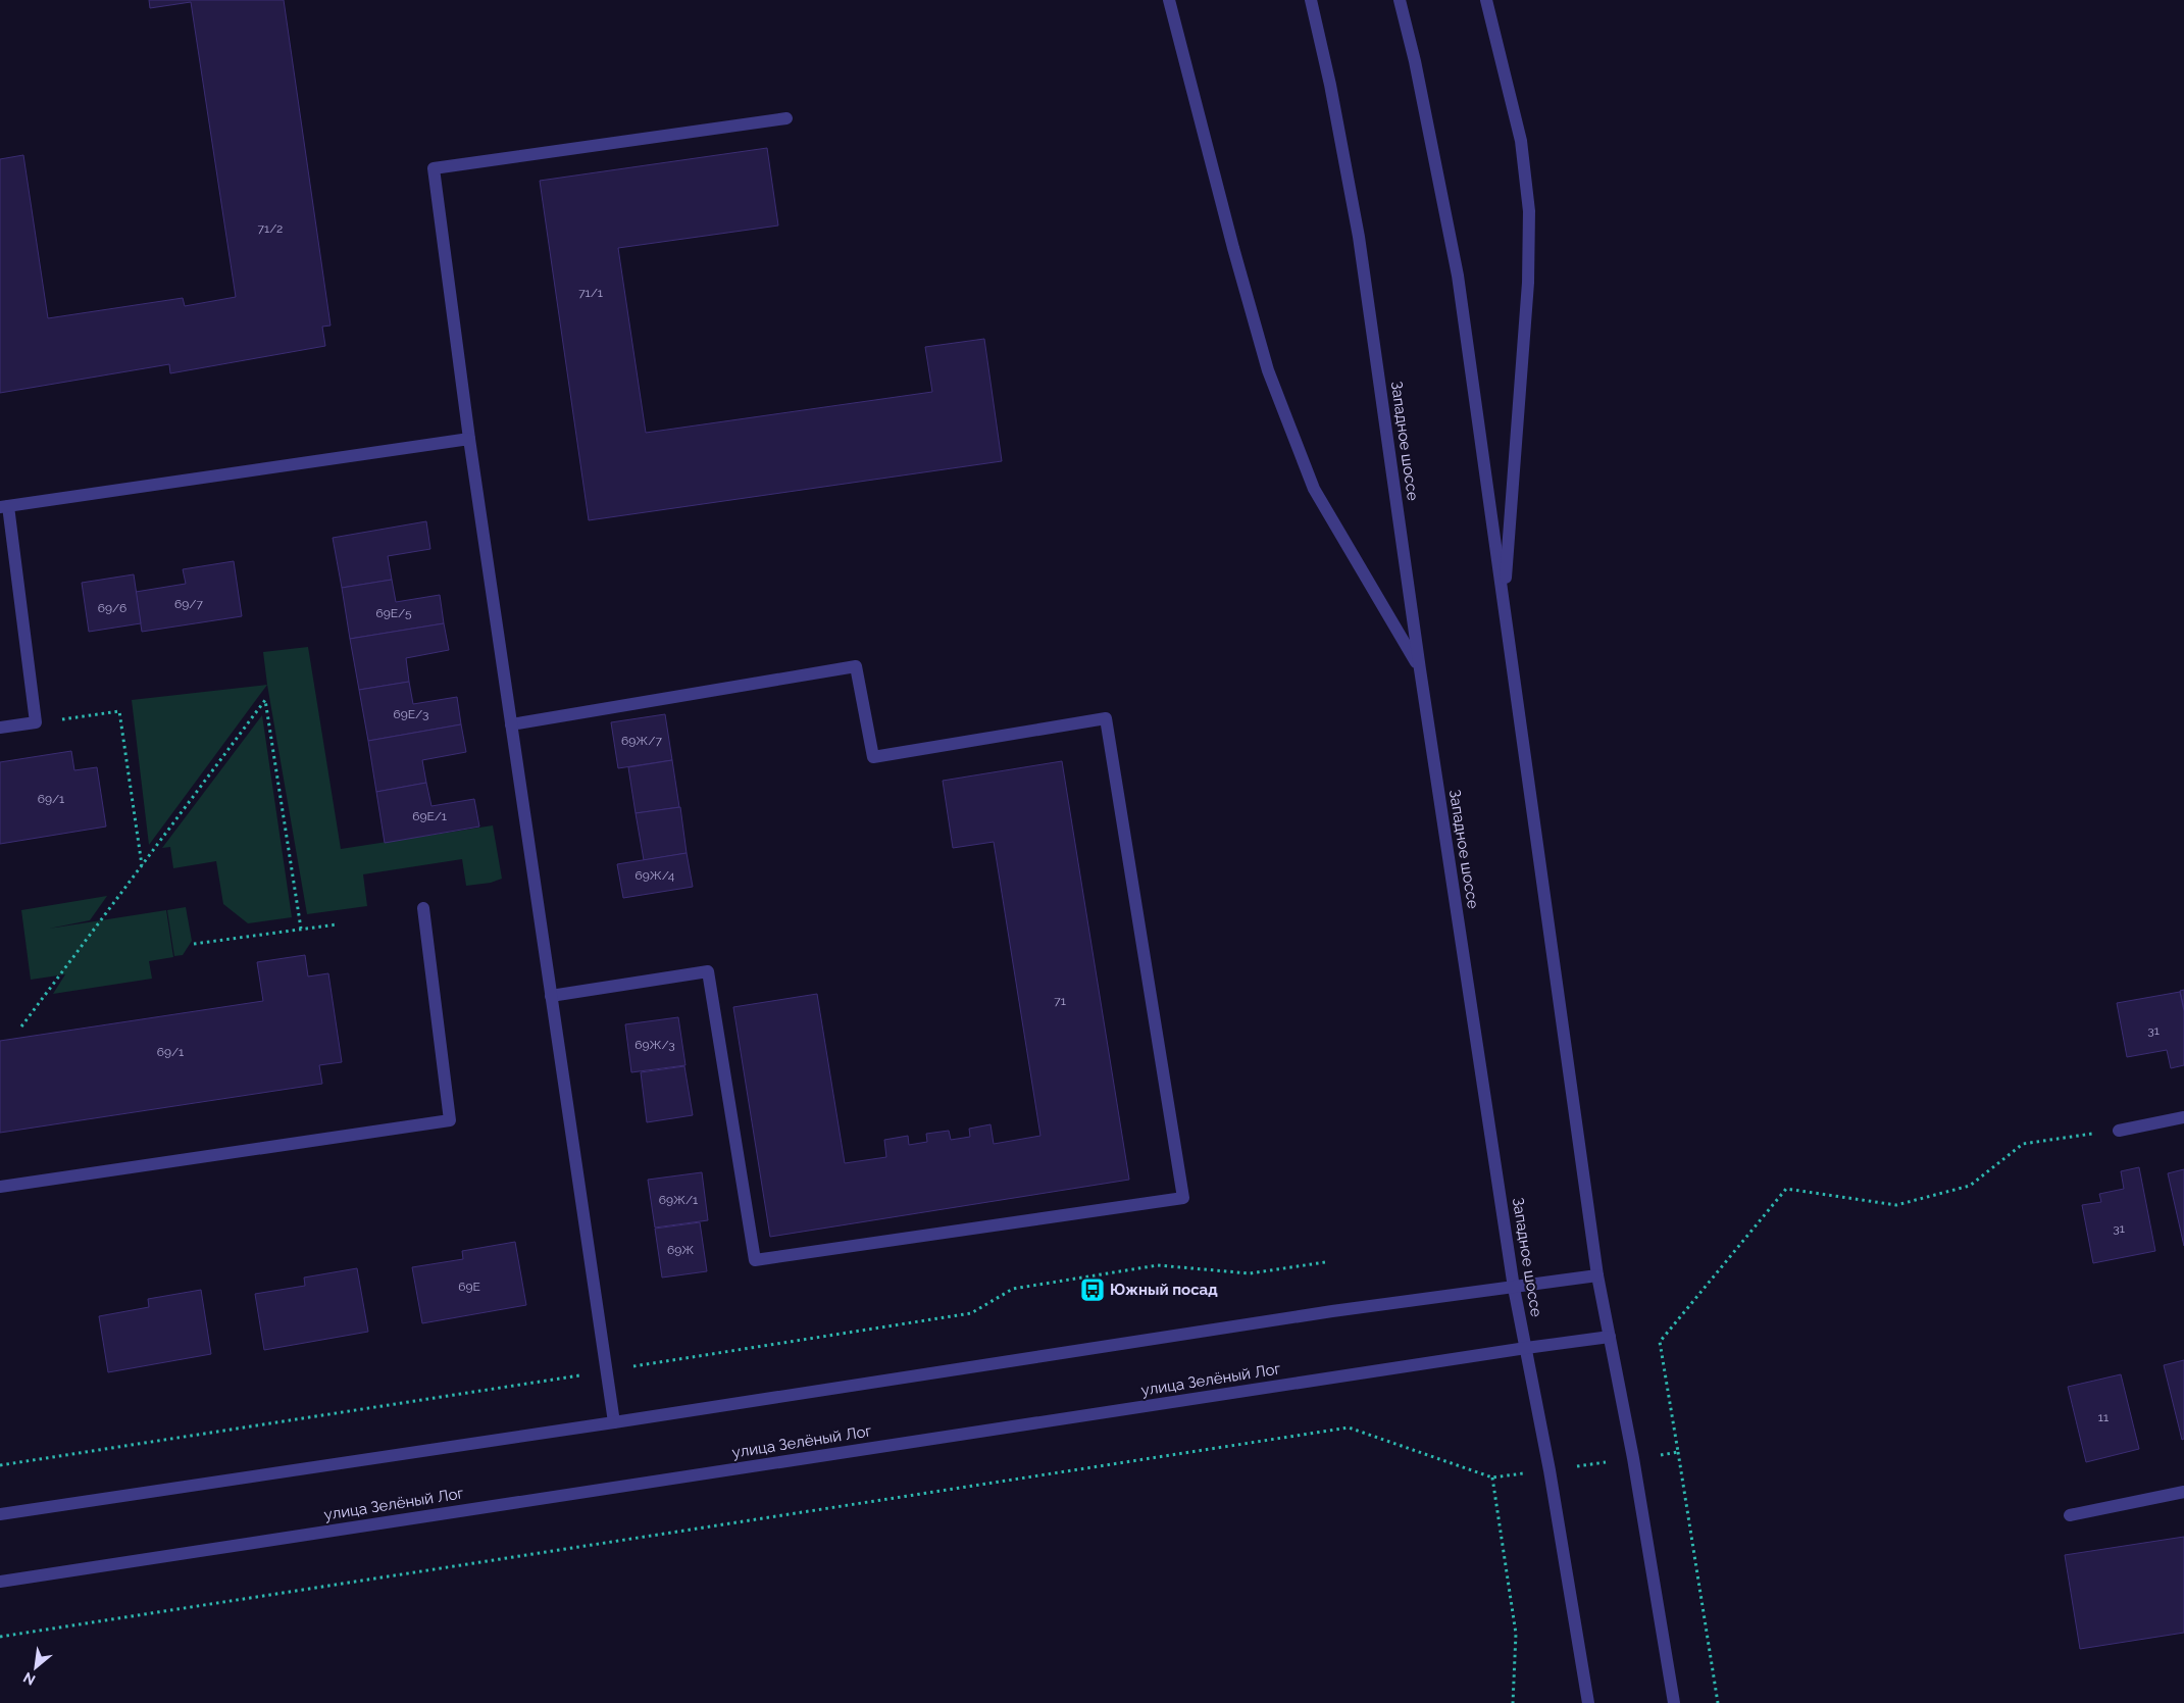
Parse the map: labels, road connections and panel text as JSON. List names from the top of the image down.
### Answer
{
  "streets": {
    "street": ["Западное шоссе", "улица Зелёный Лог"]
  },
  "crossings": [
    ["Западное шоссе", "улица Зелёный Лог"]
  ],
  "places": {
    "bus stop": ["Южный посад"]
  },
  "house_numbers": [
    "71/2",
    "71/1",
    "69/7",
    "69/6",
    "69Е/5",
    "69Е/3",
    "69Ж/7",
    "69/1",
    "69Е/1",
    "69Ж/4",
    "71",
    "31",
    "69Ж/3",
    "69/1",
    "69Ж/1",
    "31",
    "69Ж",
    "69Е",
    "11"
  ],
  "north": "bottom left"
}
